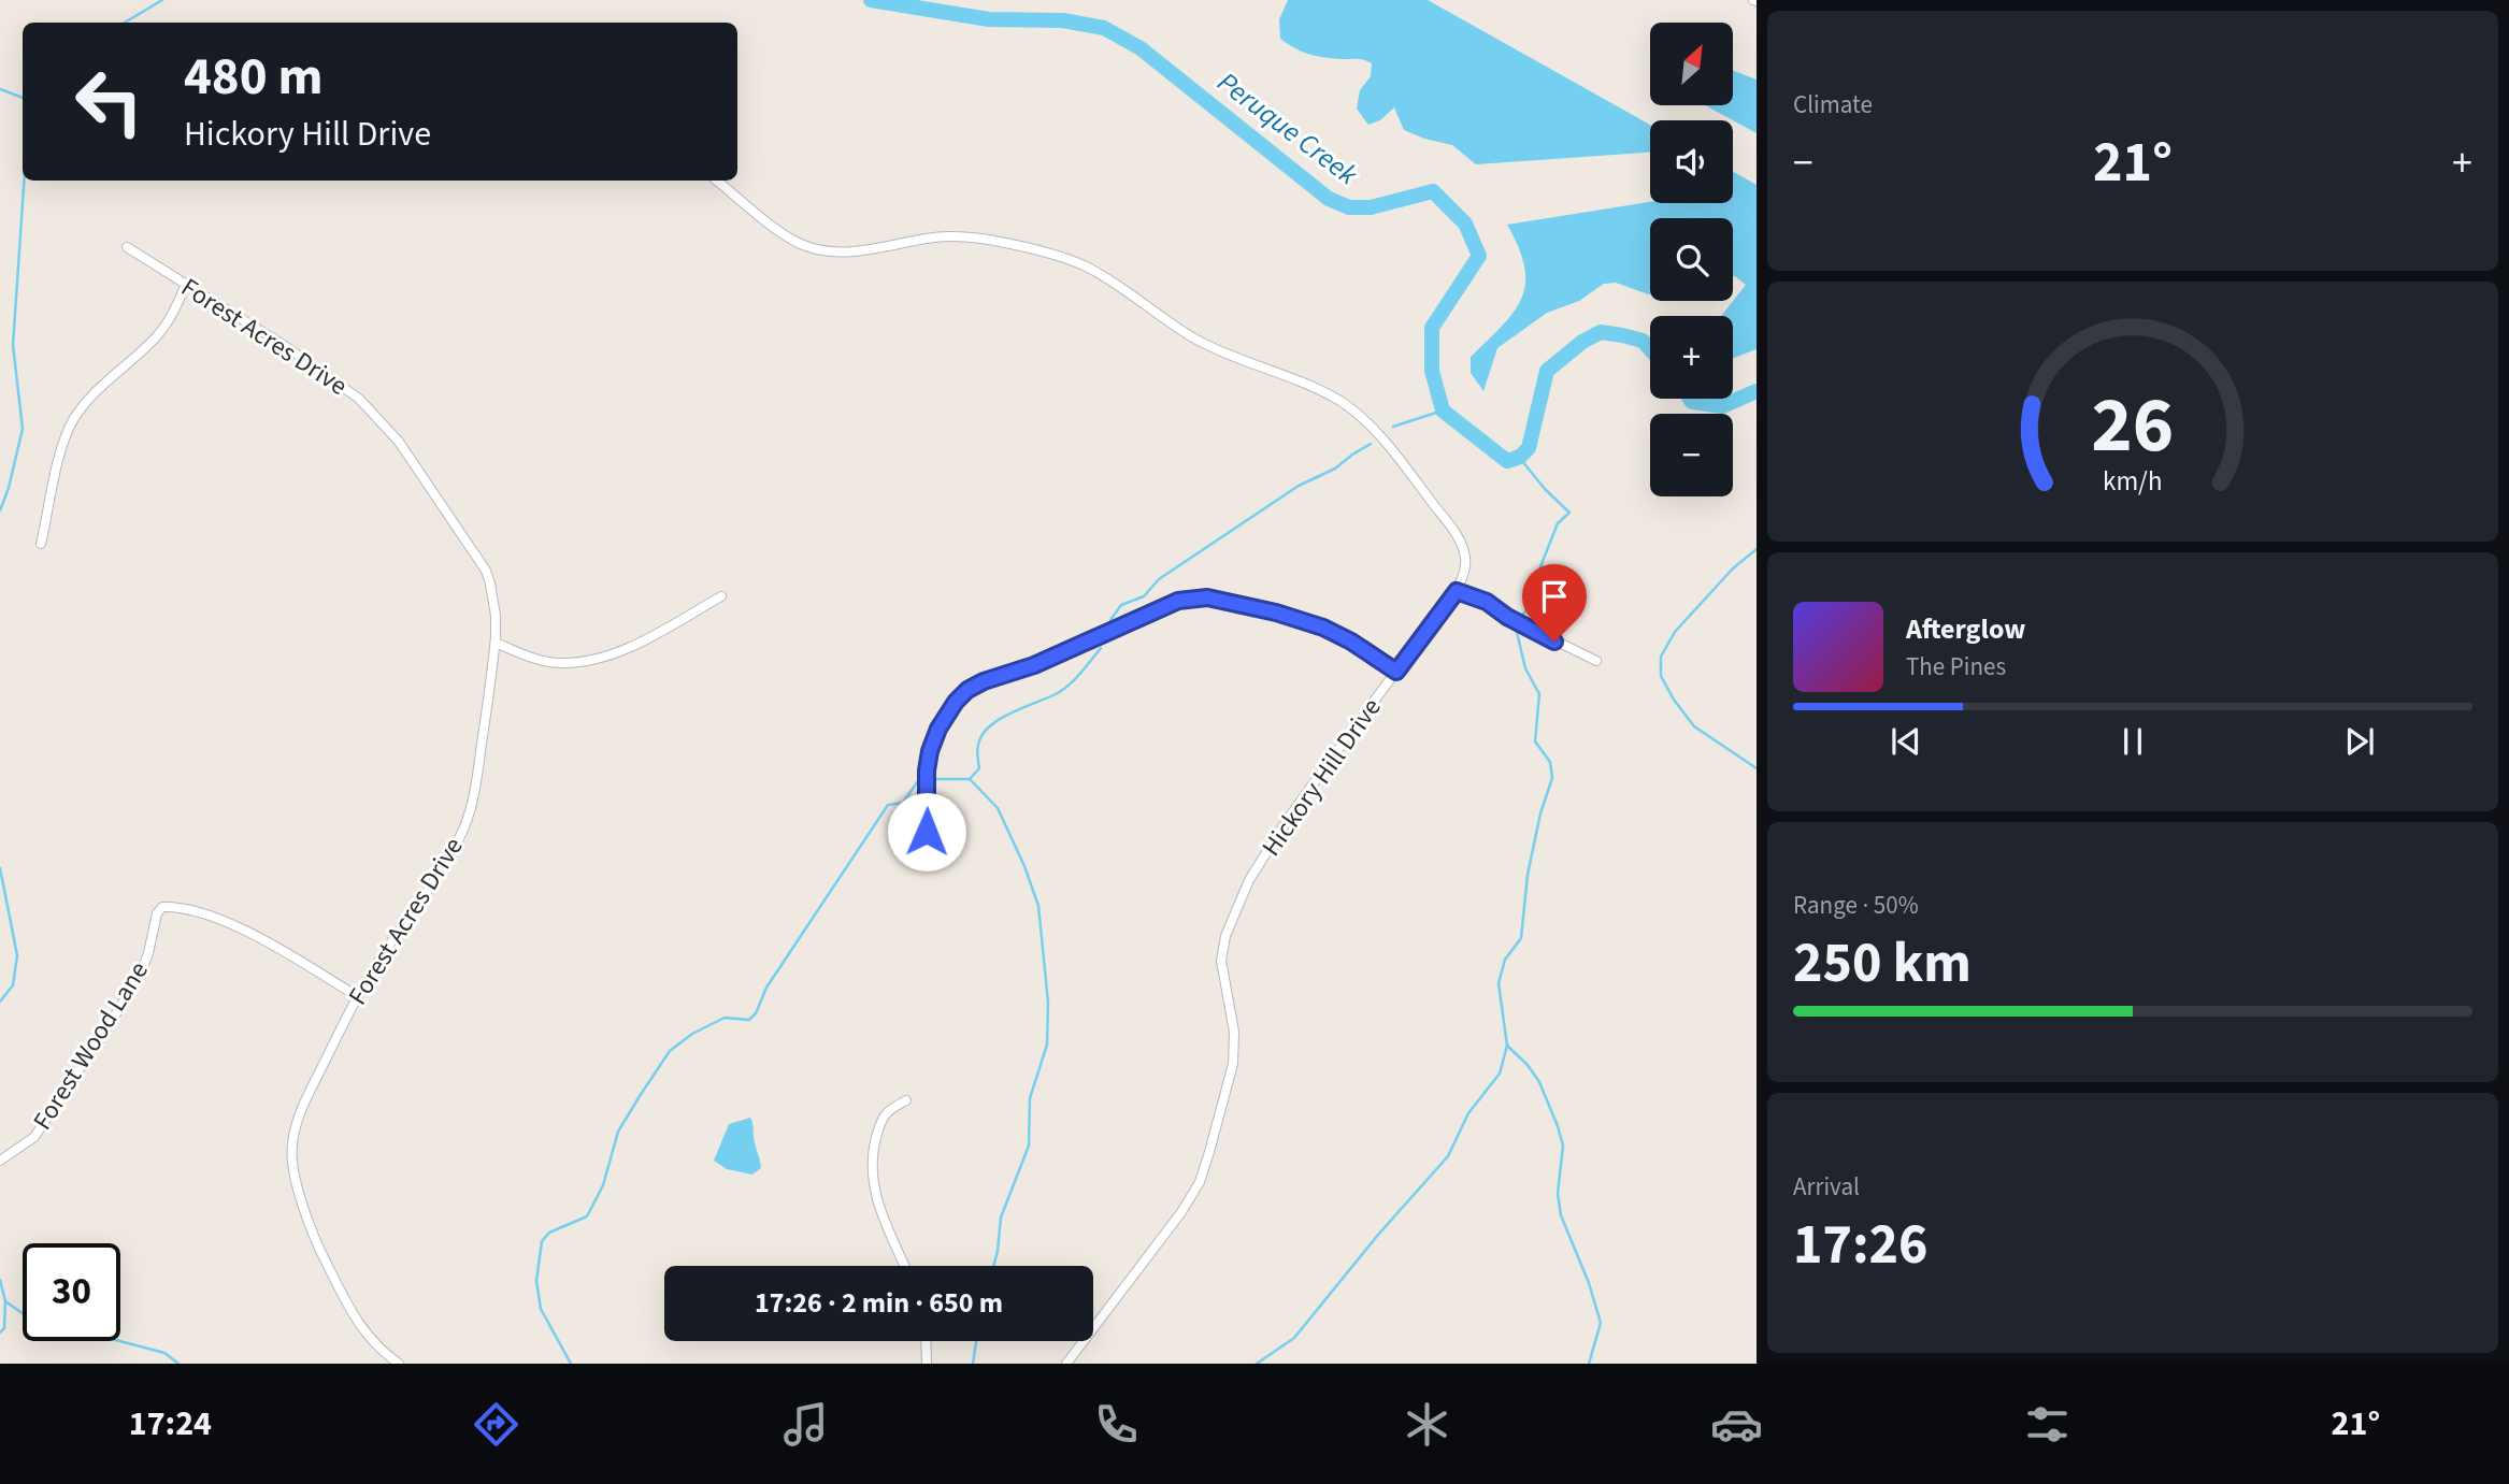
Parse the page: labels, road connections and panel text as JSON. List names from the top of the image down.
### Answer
{
  "streets": {
    "street": ["Forest Acres Drive", "Hickory Hill Drive", "Forest Wood Lane"]
  },
  "crossings": [
    ["Forest Acres Drive", "Forest Wood Lane"]
  ],
  "water": ["Peruque Creek"],
  "north": "top right",
  "page": {
    "tile": [
      "Climate",
      ["Range · 50%", "250 km"],
      ["Arrival", "17:26"]
    ],
    "map_buttons": ["+", "−"],
    "turn": ["480 m", "Hickory Hill Drive"],
    "heat": ["−", "21°", "+"],
    "song": ["Afterglow", "The Pines"],
    "limit": "30",
    "trip": "17:26 · 2 min · 650 m",
    "tabs": ["17:24", "21°"],
    "gauge": ["26", "km/h"]
  }
}
